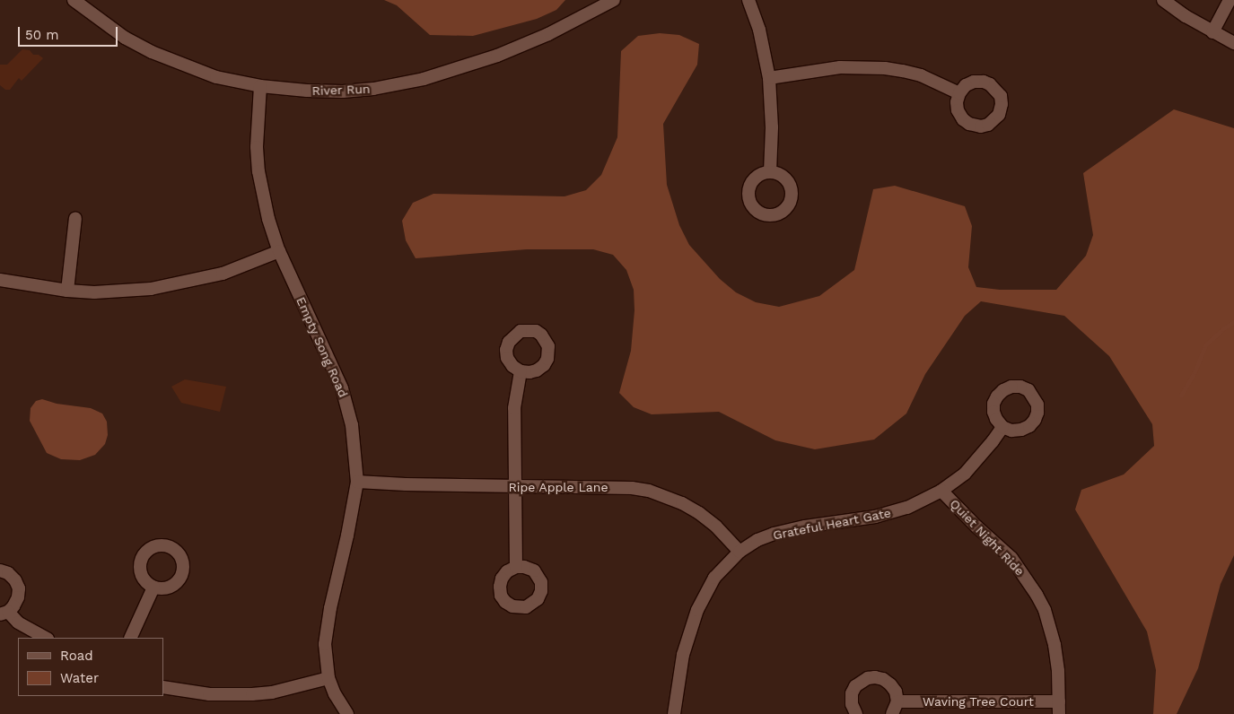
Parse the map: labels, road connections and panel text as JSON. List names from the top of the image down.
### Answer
{
  "streets": {
    "street": [
      "River Run",
      "Empty Song Road",
      "Ripe Apple Lane",
      "Grateful Heart Gate",
      "Quiet Night Ride",
      "Waving Tree Court"
    ]
  },
  "crossings": [
    ["River Run", "Empty Song Road"],
    ["Empty Song Road", "Ripe Apple Lane"],
    ["Ripe Apple Lane", "Grateful Heart Gate"],
    ["Grateful Heart Gate", "Quiet Night Ride"],
    ["Quiet Night Ride", "Waving Tree Court"]
  ],
  "legend": ["Road", "Water"],
  "scale_bar": "50 m"
}
